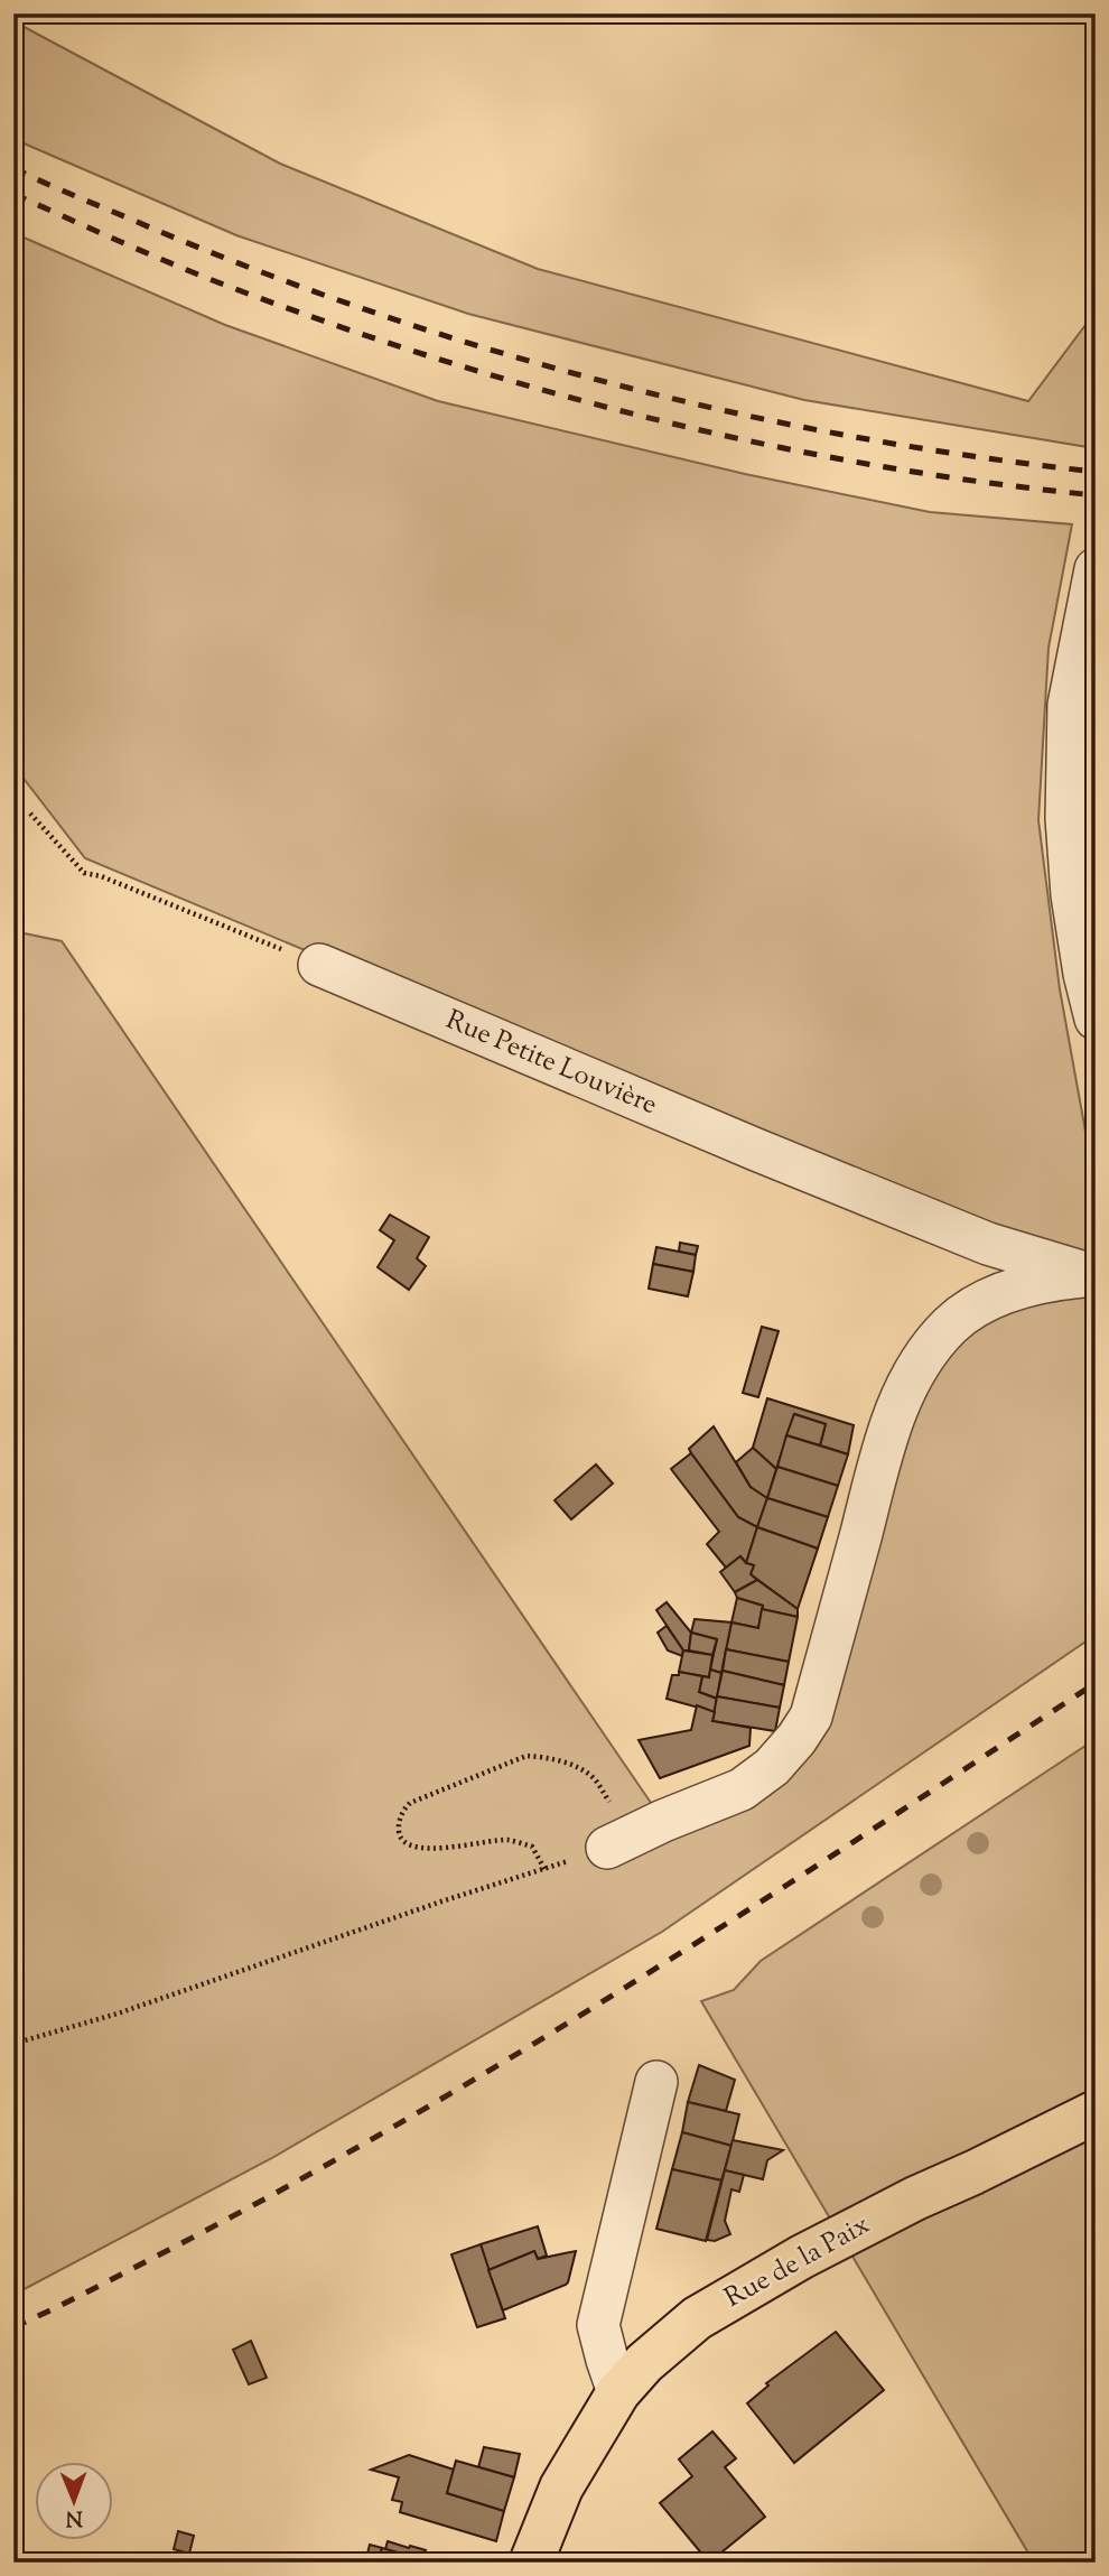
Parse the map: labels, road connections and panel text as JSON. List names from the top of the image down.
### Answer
{
  "streets": {
    "main road": ["Rue de la Paix"],
    "street": ["Rue Petite Louvière"]
  },
  "north": "bottom"
}
